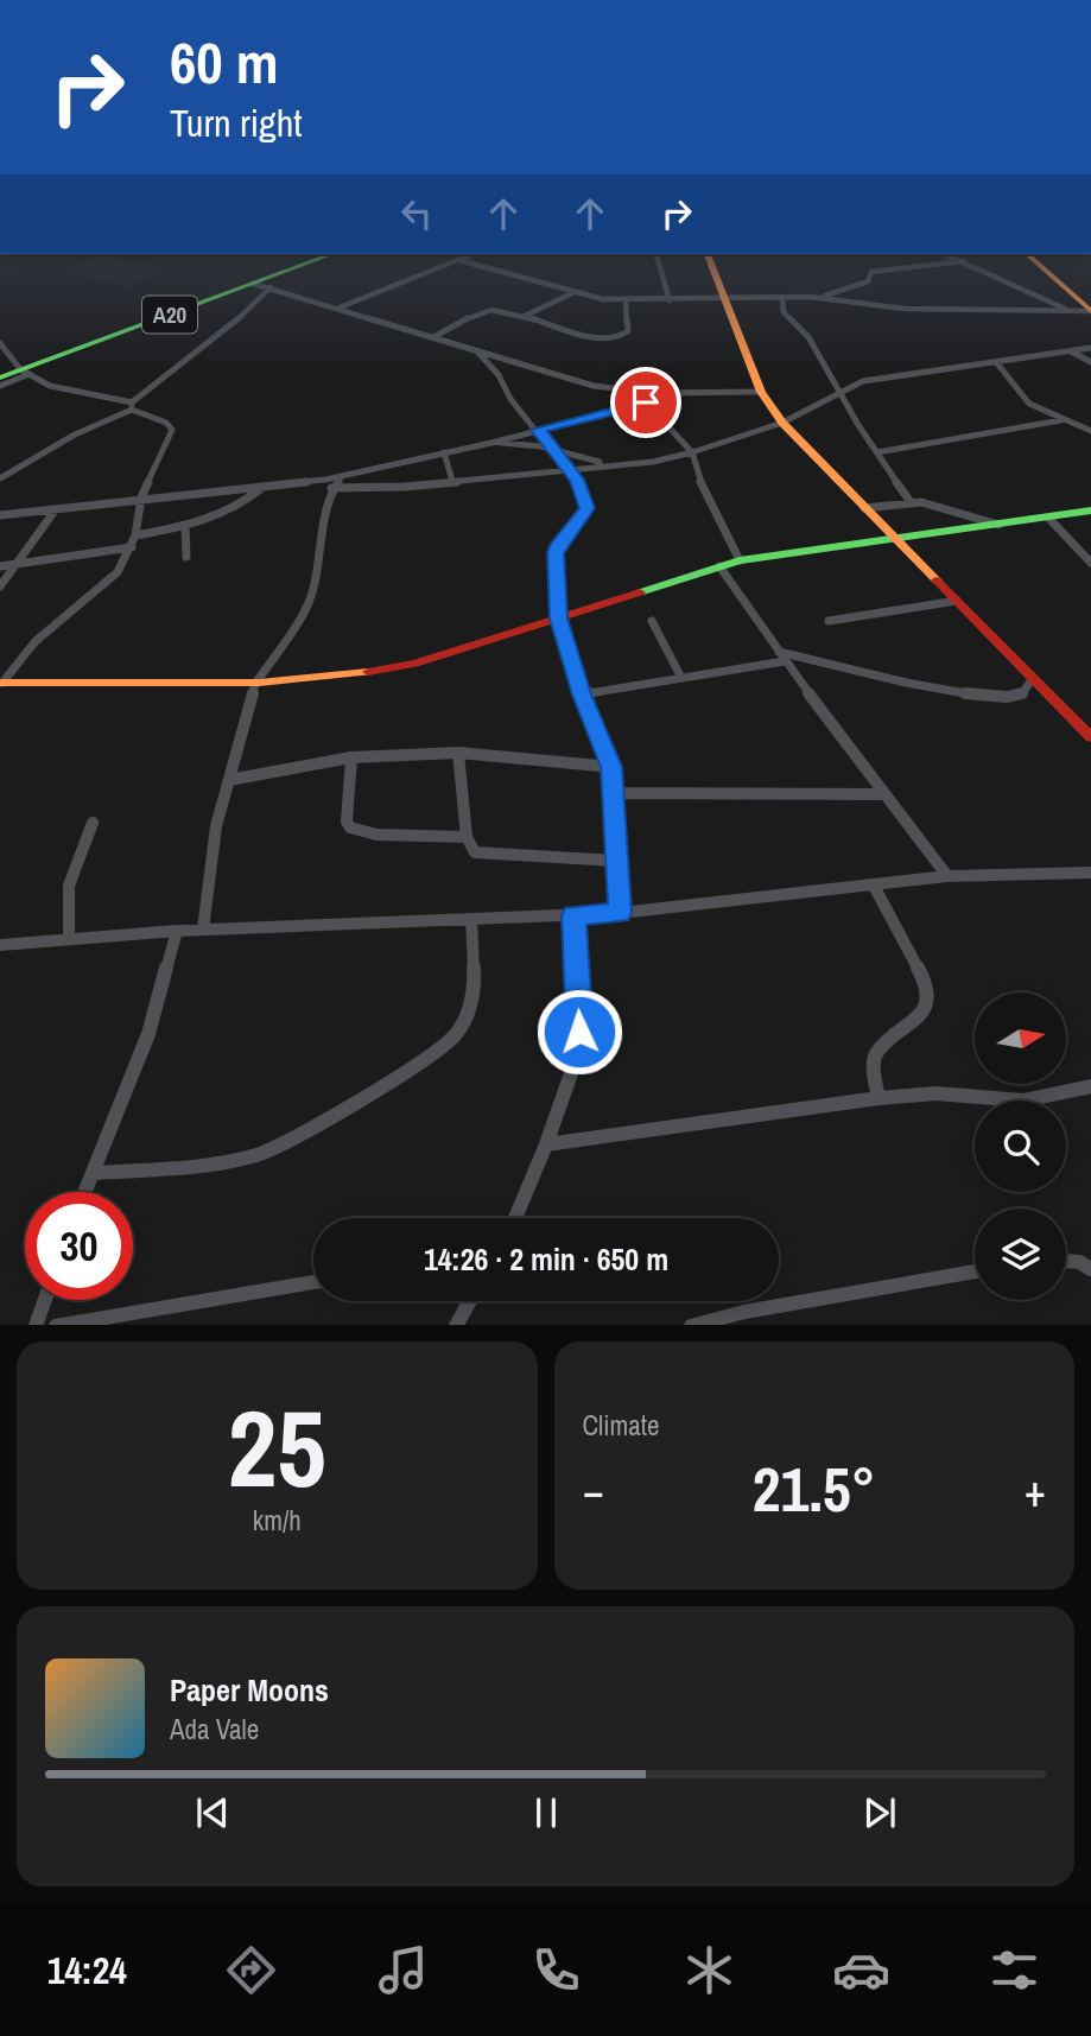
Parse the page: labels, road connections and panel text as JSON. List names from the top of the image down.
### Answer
{
  "streets": {
    "street": ["A20"]
  },
  "north": "right",
  "page": {
    "turn": ["60 m", "Turn right"],
    "limit": "30",
    "trip": "14:26 · 2 min · 650 m",
    "tile": [
      ["25", "km/h"],
      "Climate"
    ],
    "heat": ["−", "21.5°", "+"],
    "song": ["Paper Moons", "Ada Vale"],
    "tabs": "14:24"
  }
}
